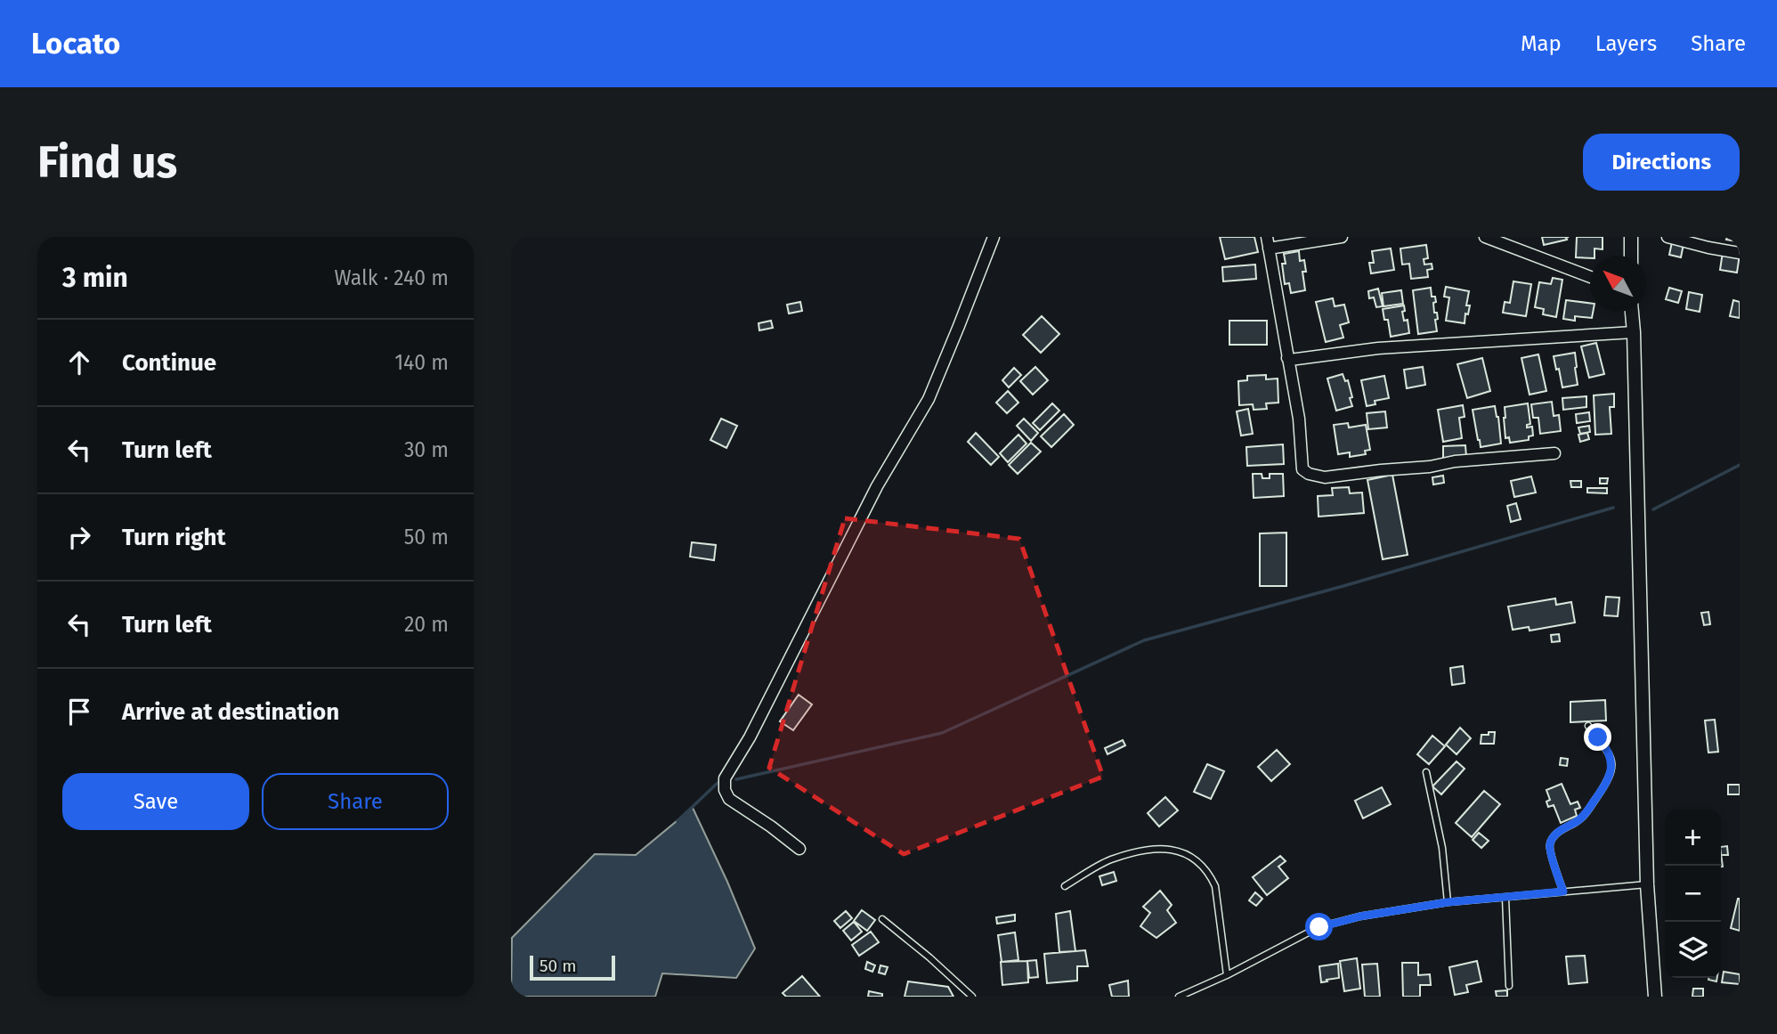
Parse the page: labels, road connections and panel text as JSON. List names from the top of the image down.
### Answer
{
  "scale_bar": "50 m",
  "north": "top left",
  "page": {
    "header": "Locato",
    "nav": ["Map", "Layers", "Share"],
    "buttons": [
      "Directions",
      ["Save", "Share"]
    ],
    "title": "Find us",
    "heading": ["3 min", "Walk · 240 m"],
    "list": [
      ["Continue", "140 m"],
      ["Turn left", "30 m"],
      ["Turn right", "50 m"],
      ["Turn left", "20 m"],
      "Arrive at destination"
    ],
    "map_buttons": ["+", "−"],
    "scale": "50 m"
  }
}
